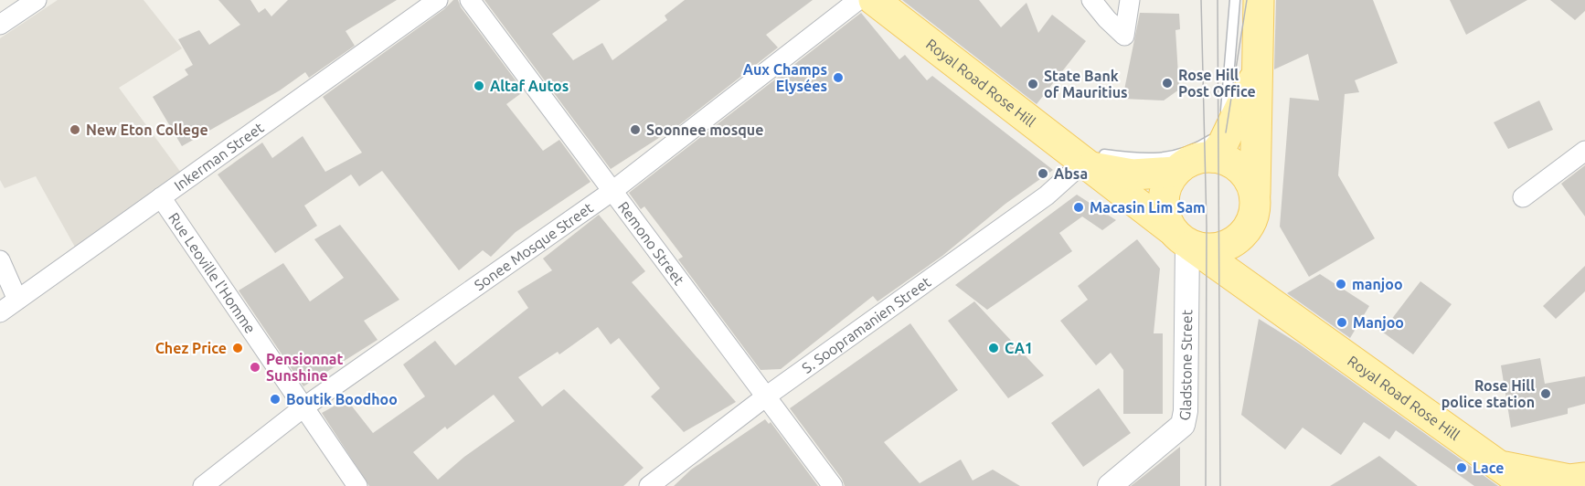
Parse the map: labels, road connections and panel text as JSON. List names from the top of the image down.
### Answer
{
  "streets": {
    "main road": ["Royal Road Rose Hill"],
    "street": [
      "Inkerman Street",
      "Remono Street",
      "Sonee Mosque Street",
      "Rue Leoville l'Homme",
      "S. Soopramanien Street",
      "Gladstone Street"
    ]
  },
  "crossings": [
    ["Royal Road Rose Hill", "S. Soopramanien Street"],
    ["Royal Road Rose Hill", "Gladstone Street"],
    ["Inkerman Street", "Rue Leoville l'Homme"],
    ["Remono Street", "Sonee Mosque Street"],
    ["Remono Street", "S. Soopramanien Street"],
    ["Sonee Mosque Street", "Rue Leoville l'Homme"]
  ],
  "places": [
    "Aux Champs Elysées",
    "Rose Hill Post Office",
    "State Bank of Mauritius",
    "Altaf Autos",
    "New Eton College",
    "Soonnee mosque",
    "Absa",
    "Macasin Lim Sam",
    "manjoo",
    "Manjoo",
    "Chez Price",
    "CA1",
    "Pensionnat Sunshine",
    "Rose Hill police station",
    "Boutik Boodhoo",
    "Lace"
  ]
}
